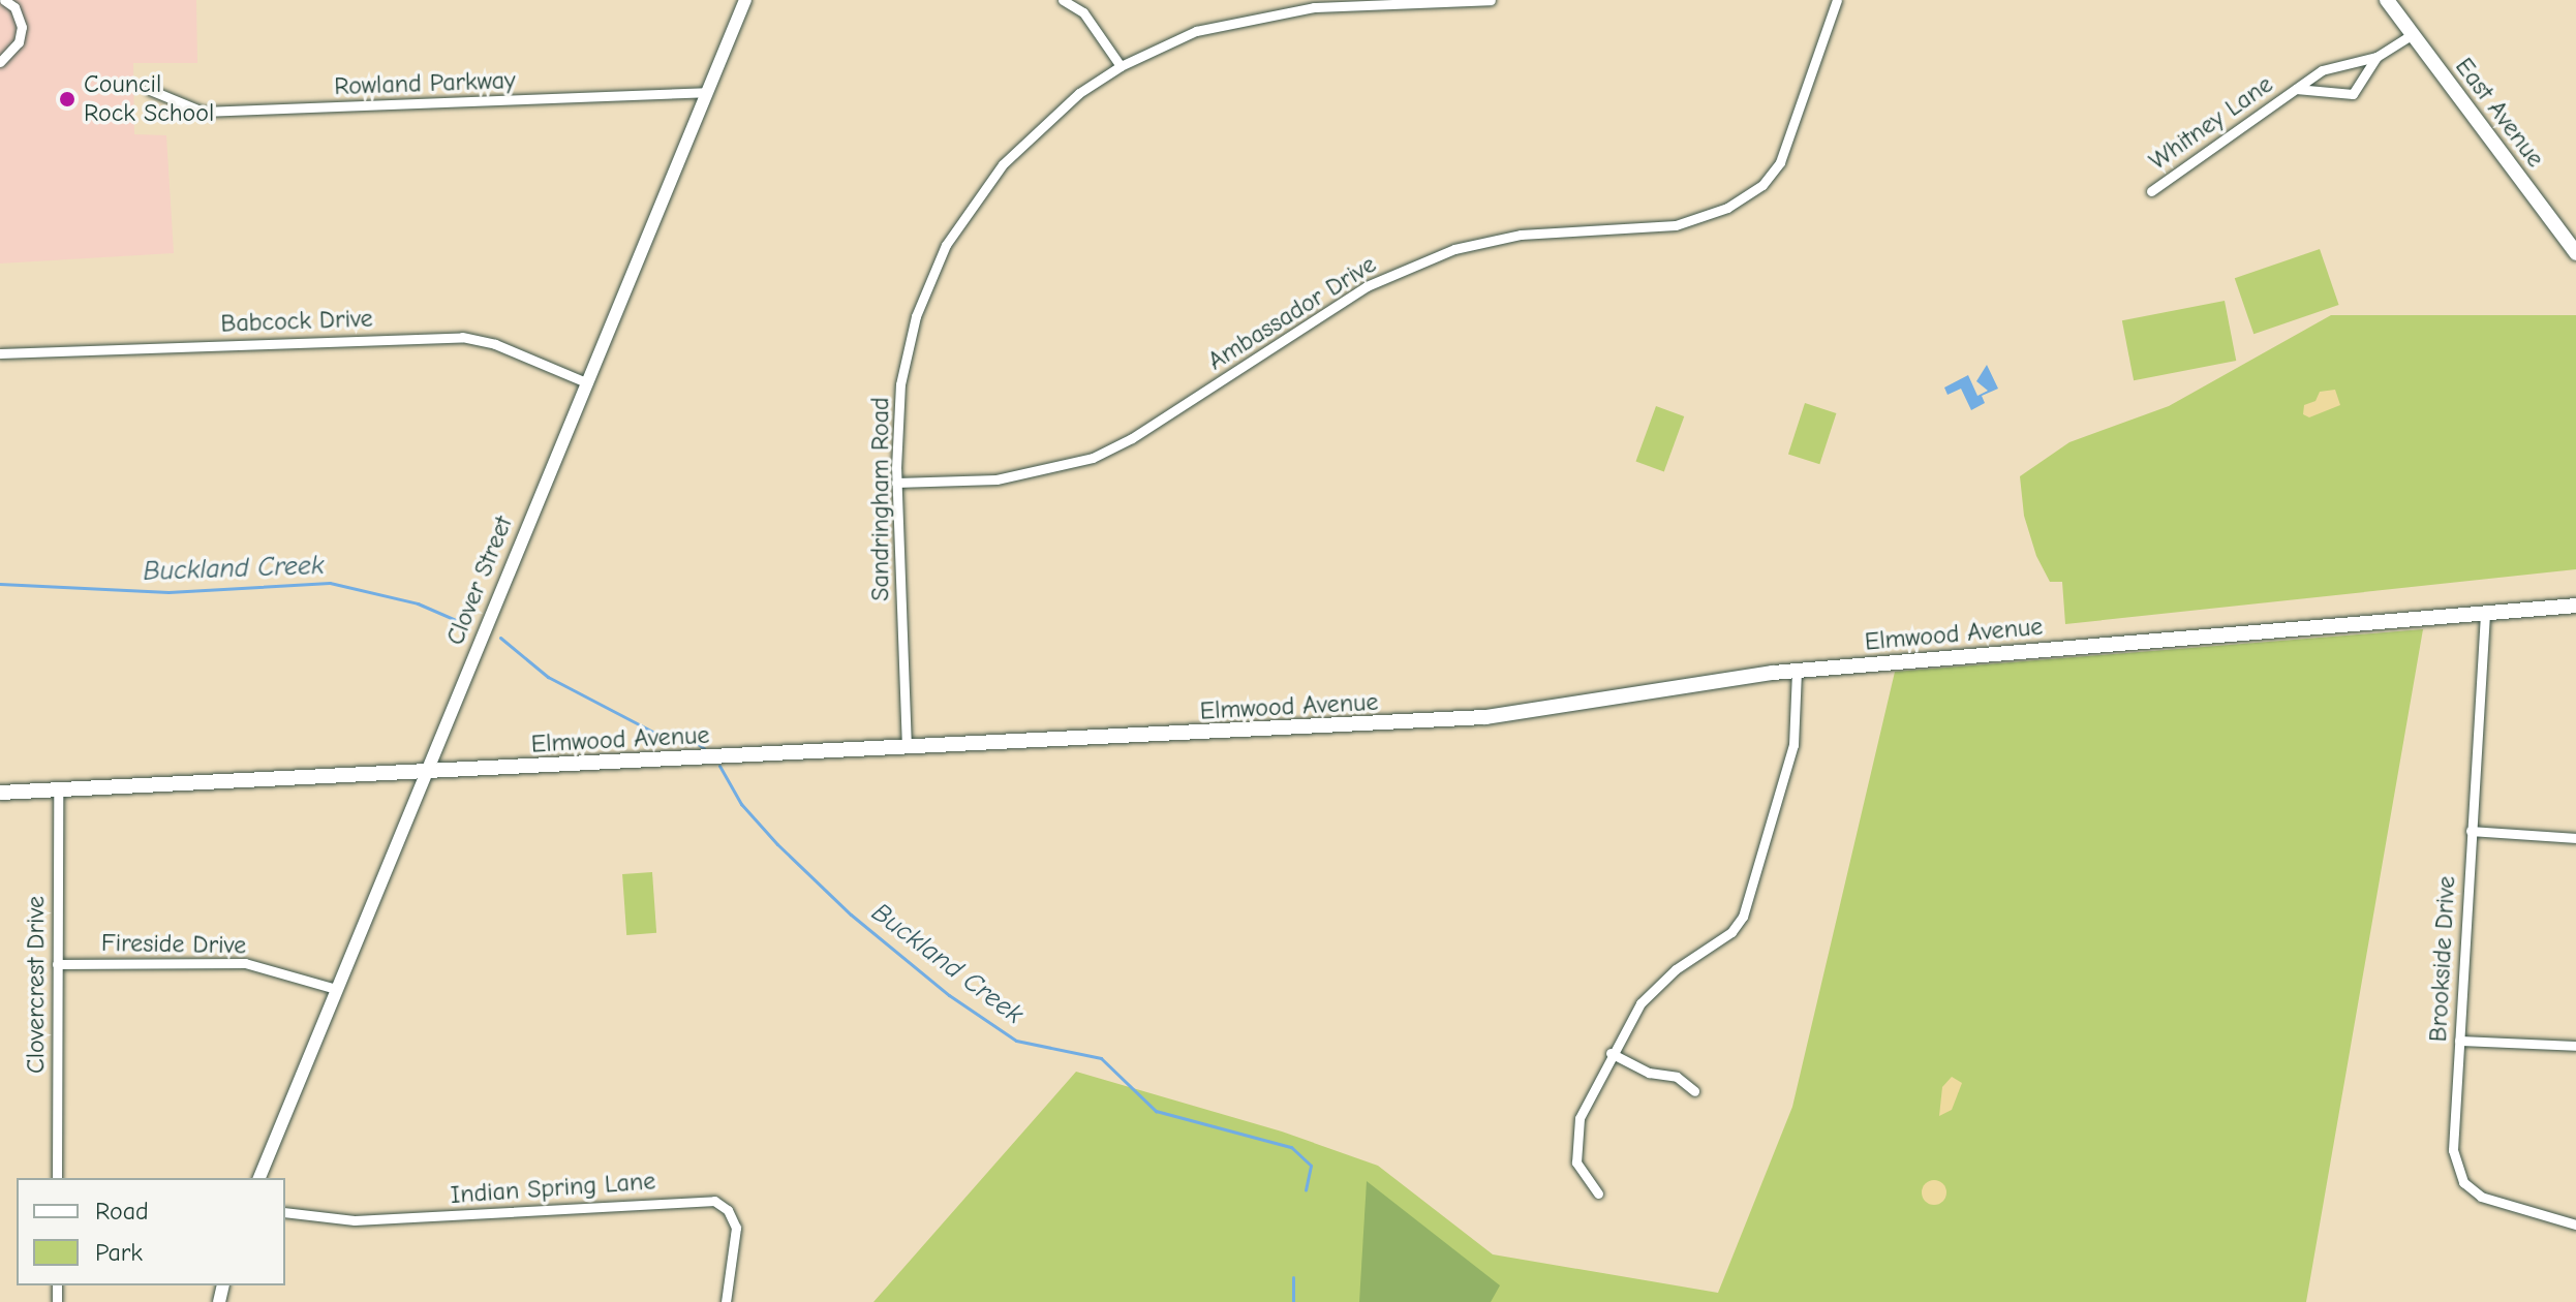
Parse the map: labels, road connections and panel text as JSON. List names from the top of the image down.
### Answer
{
  "streets": {
    "main road": ["East Avenue", "Clover Street", "Elmwood Avenue"],
    "street": [
      "Rowland Parkway",
      "Whitney Lane",
      "Ambassador Drive",
      "Babcock Drive",
      "Sandringham Road",
      "Fireside Drive",
      "Brookside Drive",
      "Clovercrest Drive",
      "Indian Spring Lane"
    ]
  },
  "crossings": [
    ["Rowland Parkway", "Clover Street"],
    ["East Avenue", "Whitney Lane"],
    ["Ambassador Drive", "Sandringham Road"],
    ["Babcock Drive", "Clover Street"],
    ["Sandringham Road", "Elmwood Avenue"],
    ["Clover Street", "Elmwood Avenue"],
    ["Clover Street", "Fireside Drive"],
    ["Elmwood Avenue", "Brookside Drive"],
    ["Elmwood Avenue", "Clovercrest Drive"],
    ["Fireside Drive", "Clovercrest Drive"]
  ],
  "water": ["Buckland Creek"],
  "places": ["Council Rock School"],
  "legend": ["Road", "Park"]
}
